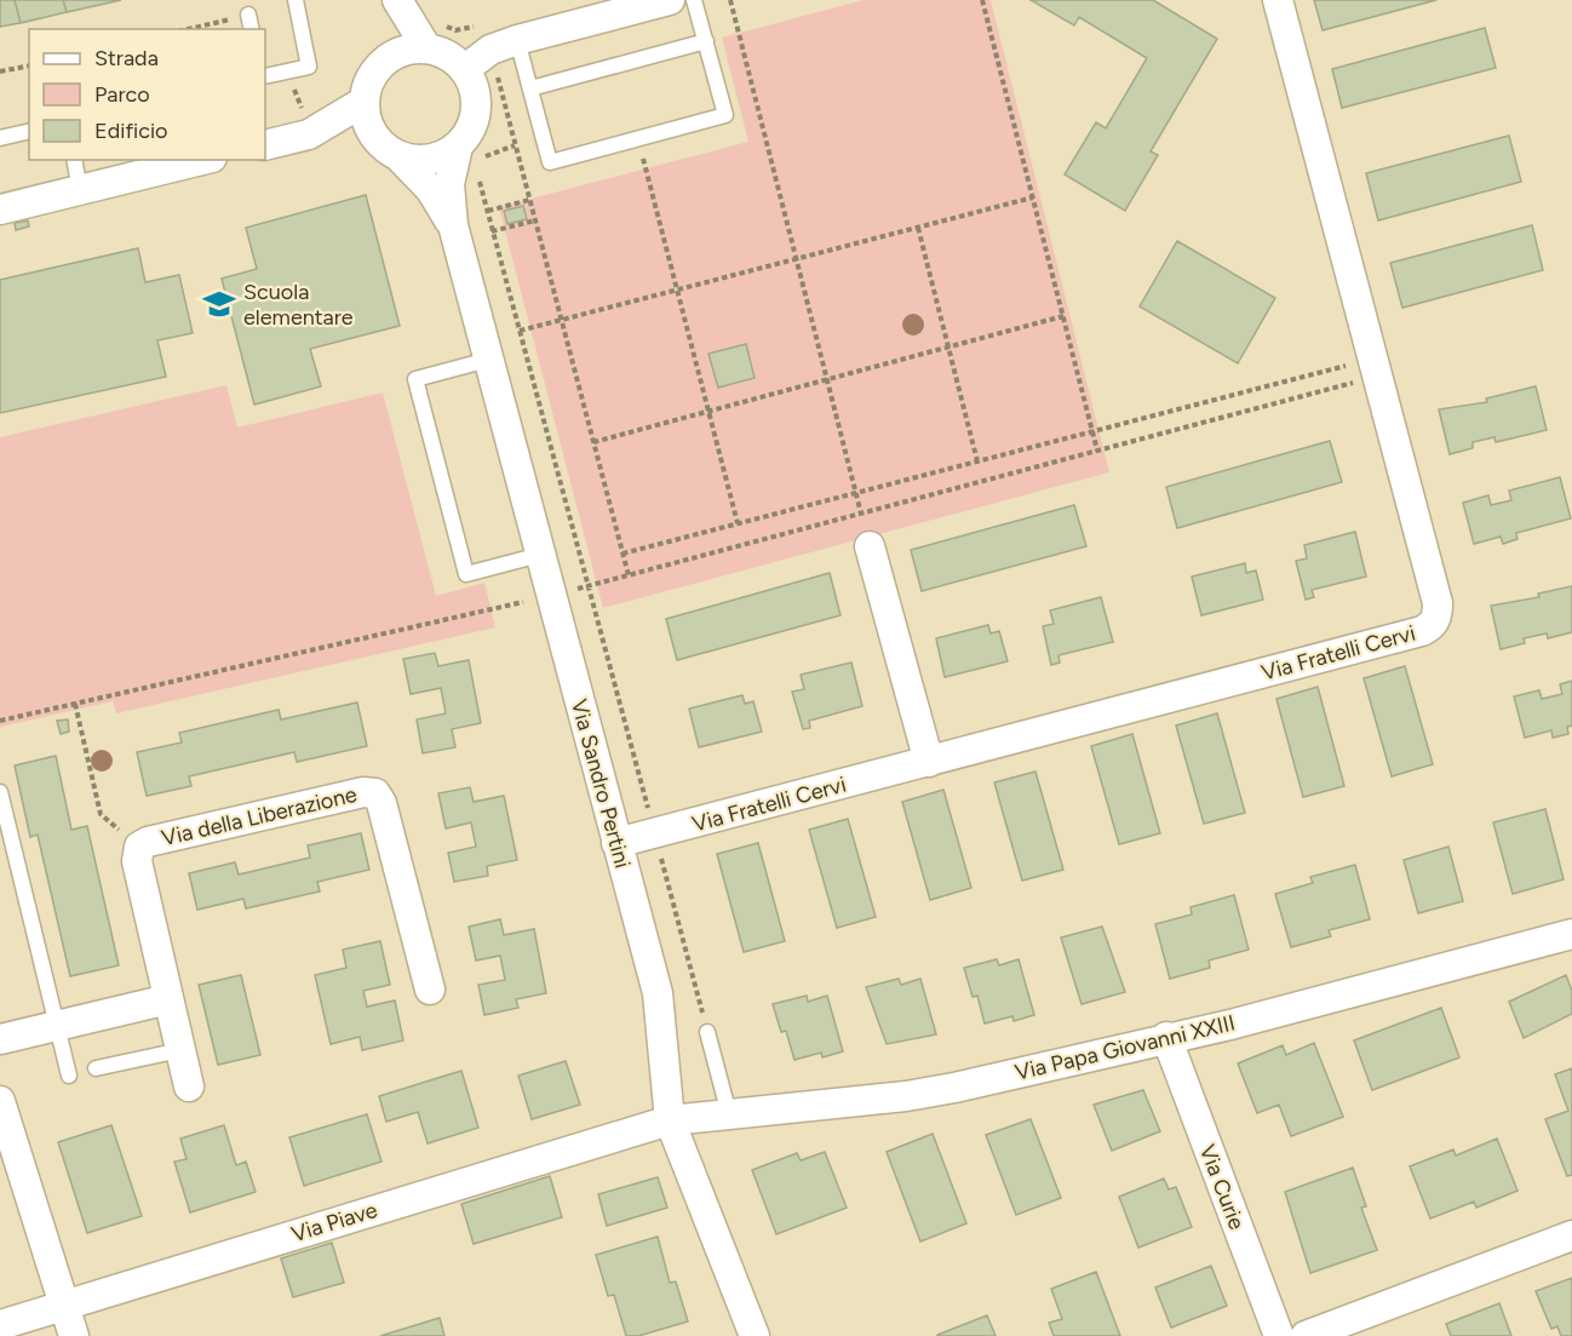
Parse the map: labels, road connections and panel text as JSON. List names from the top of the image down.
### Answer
{
  "streets": {
    "street": [
      "Via Fratelli Cervi",
      "Via Sandro Pertini",
      "Via della Liberazione",
      "Via Papa Giovanni XXIII",
      "Via Curie",
      "Via Piave"
    ]
  },
  "crossings": [
    ["Via Fratelli Cervi", "Via Sandro Pertini"],
    ["Via Sandro Pertini", "Via Papa Giovanni XXIII"],
    ["Via Sandro Pertini", "Via Piave"],
    ["Via Papa Giovanni XXIII", "Via Curie"],
    ["Via Papa Giovanni XXIII", "Via Piave"]
  ],
  "places": {
    "school or university": ["Scuola elementare"]
  },
  "legend": ["Strada", "Parco", "Edificio"]
}
